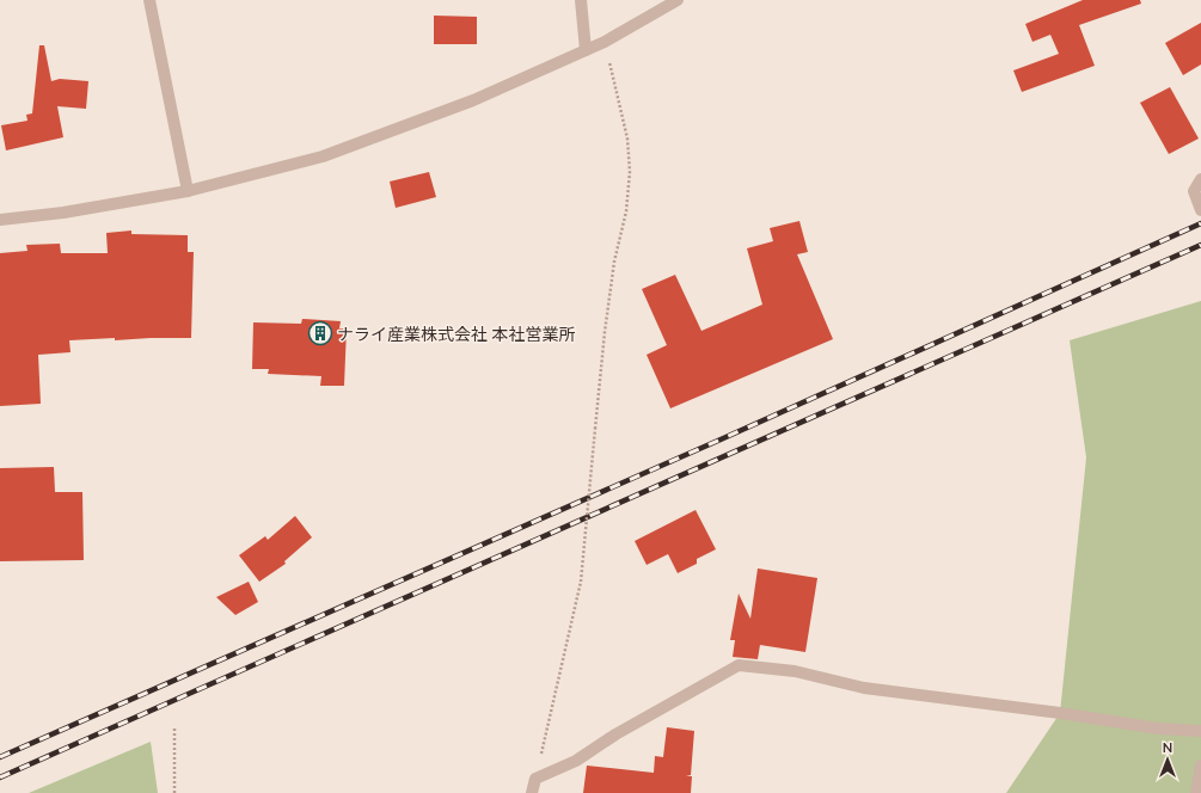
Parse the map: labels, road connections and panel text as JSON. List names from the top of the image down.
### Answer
{
  "places": {
    "building": ["ナライ産業株式会社 本社営業所"]
  },
  "north": "top"
}
